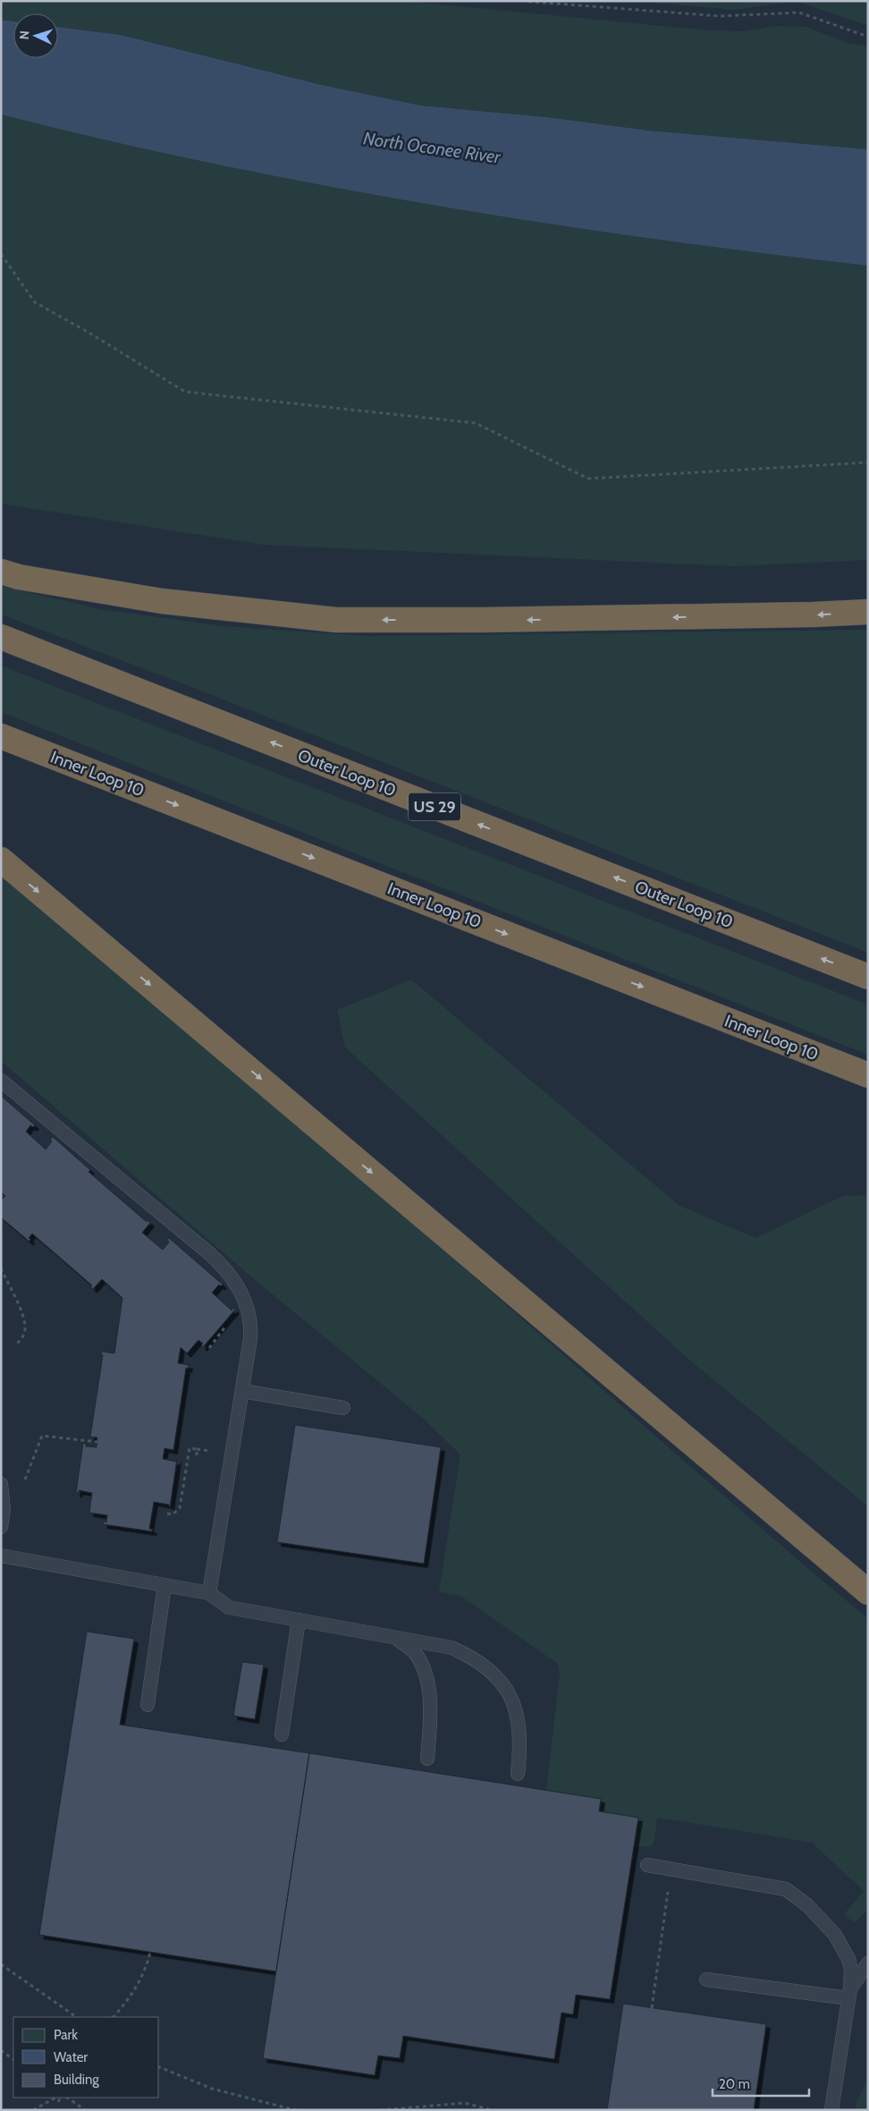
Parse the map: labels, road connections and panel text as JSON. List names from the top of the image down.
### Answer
{
  "streets": {
    "highway": ["Outer Loop 10", "Inner Loop 10", "US 29"]
  },
  "water": ["North Oconee River"],
  "legend": ["Park", "Water", "Building"],
  "scale_bar": "20 m",
  "north": "left"
}
